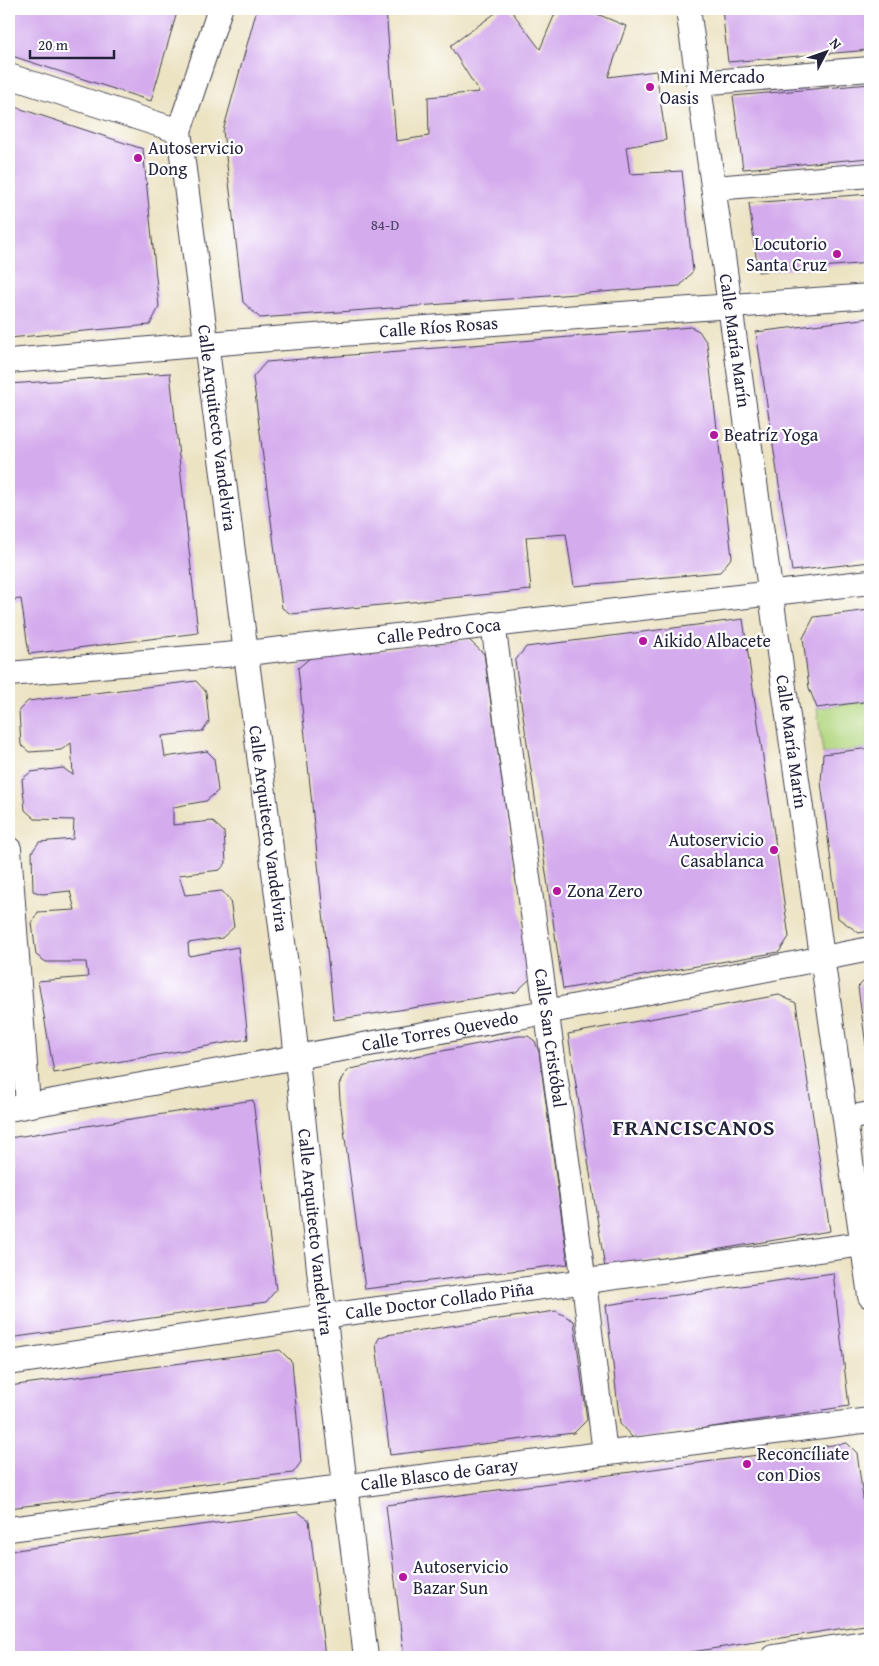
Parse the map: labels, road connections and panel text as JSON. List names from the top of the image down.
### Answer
{
  "streets": {
    "street": [
      "Calle Ríos Rosas",
      "Calle María Marín",
      "Calle Arquitecto Vandelvira",
      "Calle Pedro Coca",
      "Calle Torres Quevedo",
      "Calle San Cristóbal",
      "Calle Doctor Collado Piña",
      "Calle Blasco de Garay"
    ]
  },
  "crossings": [
    ["Calle Ríos Rosas", "Calle María Marín"],
    ["Calle Ríos Rosas", "Calle Arquitecto Vandelvira"],
    ["Calle María Marín", "Calle Pedro Coca"],
    ["Calle María Marín", "Calle Torres Quevedo"],
    ["Calle María Marín", "Calle Doctor Collado Piña"],
    ["Calle Arquitecto Vandelvira", "Calle Pedro Coca"],
    ["Calle Arquitecto Vandelvira", "Calle Torres Quevedo"],
    ["Calle Arquitecto Vandelvira", "Calle Doctor Collado Piña"],
    ["Calle Arquitecto Vandelvira", "Calle Blasco de Garay"],
    ["Calle Pedro Coca", "Calle San Cristóbal"],
    ["Calle Torres Quevedo", "Calle San Cristóbal"],
    ["Calle San Cristóbal", "Calle Doctor Collado Piña"],
    ["Calle San Cristóbal", "Calle Blasco de Garay"]
  ],
  "districts": ["FRANCISCANOS"],
  "places": [
    "Mini Mercado Oasis",
    "Autoservicio Dong",
    "Locutorio Santa Cruz",
    "Beatríz Yoga",
    "Aikido Albacete",
    "Autoservicio Casablanca",
    "Zona Zero",
    "Reconcíliate con Dios",
    "Autoservicio Bazar Sun"
  ],
  "house_numbers": ["84-D"],
  "scale_bar": "20 m",
  "north": "top right"
}
